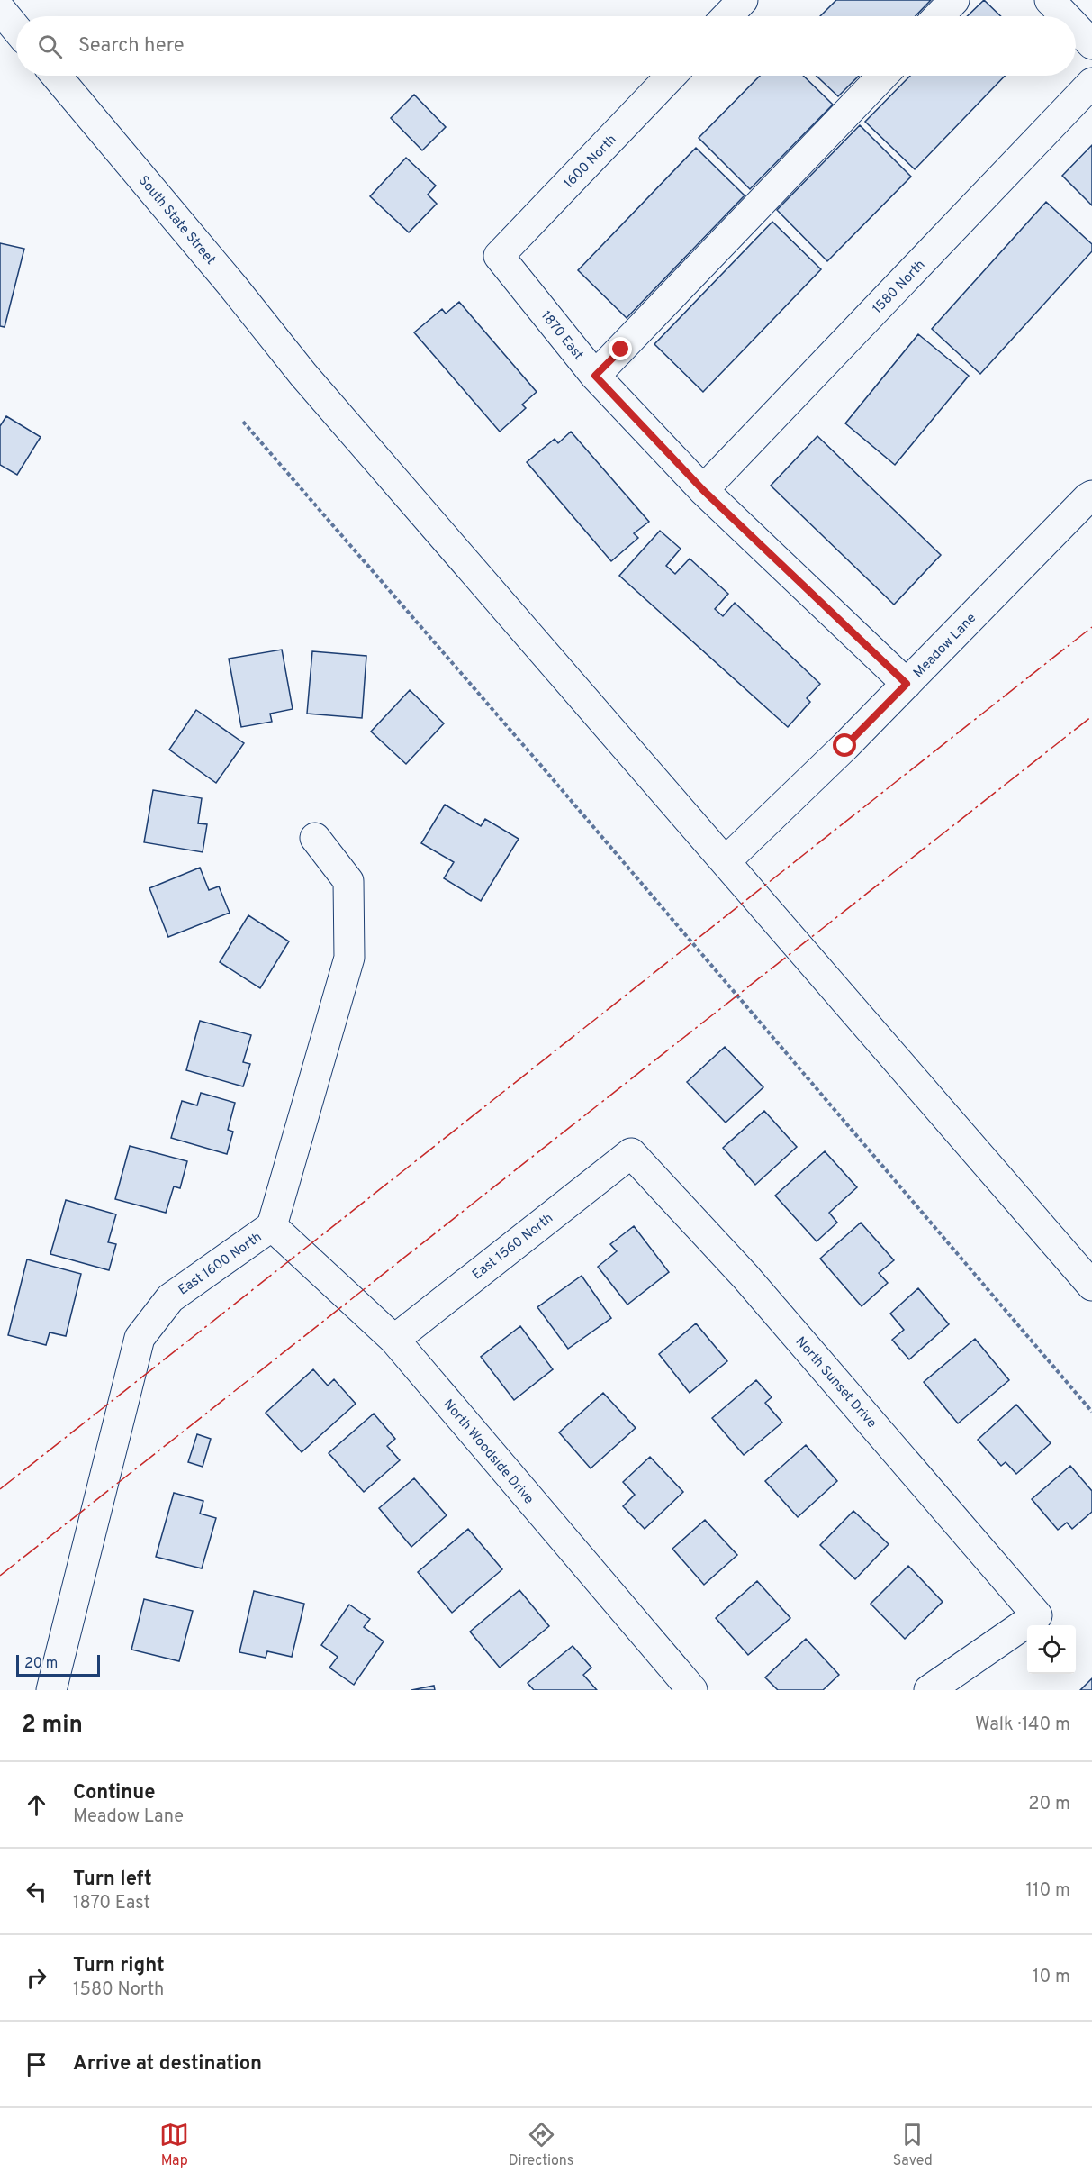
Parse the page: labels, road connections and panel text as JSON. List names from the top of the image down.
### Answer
{
  "streets": {
    "street": [
      "1600 North",
      "South State Street",
      "1580 North",
      "1870 East",
      "Meadow Lane",
      "East 1560 North",
      "East 1600 North",
      "North Sunset Drive",
      "North Woodside Drive"
    ]
  },
  "crossings": [
    ["1600 North", "1870 East"],
    ["South State Street", "Meadow Lane"],
    ["1580 North", "1870 East"],
    ["1870 East", "Meadow Lane"],
    ["East 1560 North", "North Sunset Drive"],
    ["East 1560 North", "North Woodside Drive"],
    ["East 1600 North", "North Woodside Drive"]
  ],
  "scale_bar": "20 m",
  "page": {
    "search": "Search here",
    "scale": "20 m",
    "heading": ["2 min", "Walk · 140 m"],
    "list": [
      ["Continue", "Meadow Lane", "20 m"],
      ["Turn left", "1870 East", "110 m"],
      ["Turn right", "1580 North", "10 m"],
      "Arrive at destination"
    ],
    "nav": ["Map", "Directions", "Saved"]
  }
}
